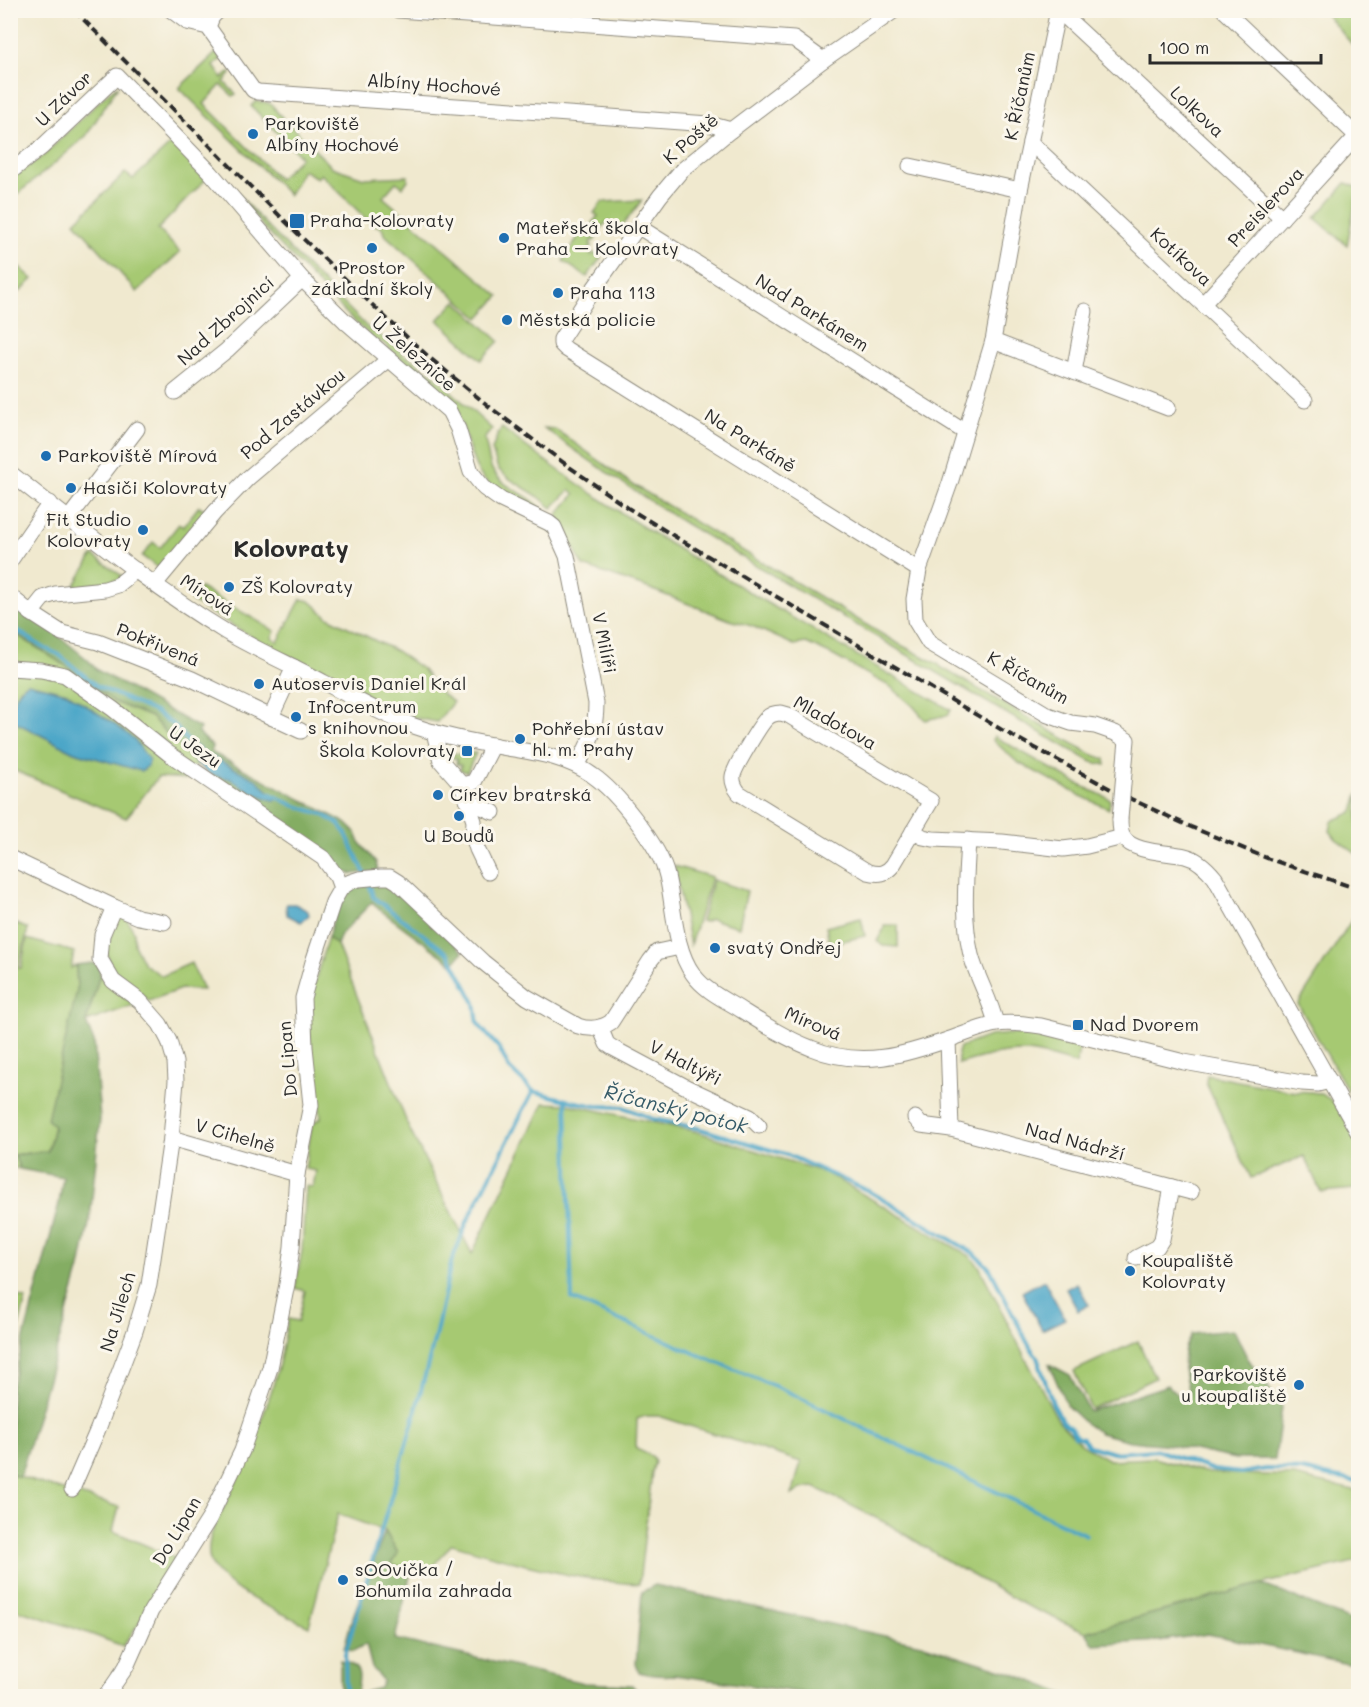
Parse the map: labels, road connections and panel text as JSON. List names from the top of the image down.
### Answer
{
  "streets": {
    "street": [
      "Albíny Hochové",
      "K Říčanům",
      "U Závor",
      "Lolkova",
      "K Poště",
      "Preislerova",
      "Kotíkova",
      "Nad Parkánem",
      "Nad Zbrojnicí",
      "U Železnice",
      "Pod Zastávkou",
      "Na Parkáně",
      "Mírová",
      "V Milíři",
      "Pokřivená",
      "Mladotova",
      "U Jezu",
      "Do Lipan",
      "V Haltýři",
      "V Cihelně",
      "Nad Nádrží",
      "Na Jílech"
    ]
  },
  "crossings": [
    ["Albíny Hochové", "K Poště"],
    ["K Říčanům", "Lolkova"],
    ["K Říčanům", "Kotíkova"],
    ["K Říčanům", "Nad Parkánem"],
    ["K Říčanům", "Na Parkáně"],
    ["U Závor", "U Železnice"],
    ["Lolkova", "Preislerova"],
    ["K Poště", "Nad Parkánem"],
    ["K Poště", "Na Parkáně"],
    ["Preislerova", "Kotíkova"],
    ["Nad Zbrojnicí", "U Železnice"],
    ["U Železnice", "Pod Zastávkou"],
    ["U Železnice", "V Milíři"],
    ["Pod Zastávkou", "Mírová"],
    ["Mírová", "V Milíři"],
    ["U Jezu", "Do Lipan"],
    ["Do Lipan", "V Cihelně"],
    ["V Cihelně", "Na Jílech"]
  ],
  "districts": ["Kolovraty"],
  "water": ["Říčanský potok"],
  "places": {
    "other": [
      "Parkoviště Albíny Hochové",
      "Mateřská škola Praha – Kolovraty",
      "Prostor základní školy",
      "Praha 113",
      "Městská policie",
      "Parkoviště Mírová",
      "Hasiči Kolovraty",
      "Fit Studio Kolovraty",
      "ZŠ Kolovraty",
      "Autoservis Daniel Král",
      "Infocentrum s knihovnou",
      "Pohřební ústav hl. m. Prahy",
      "Církev bratrská",
      "U Boudů",
      "svatý Ondřej",
      "Koupaliště Kolovraty",
      "Parkoviště u koupaliště",
      "sOOvička / Bohumila zahrada"
    ],
    "transit": ["Praha-Kolovraty", "Škola Kolovraty", "Nad Dvorem"]
  },
  "scale_bar": "100 m"
}
